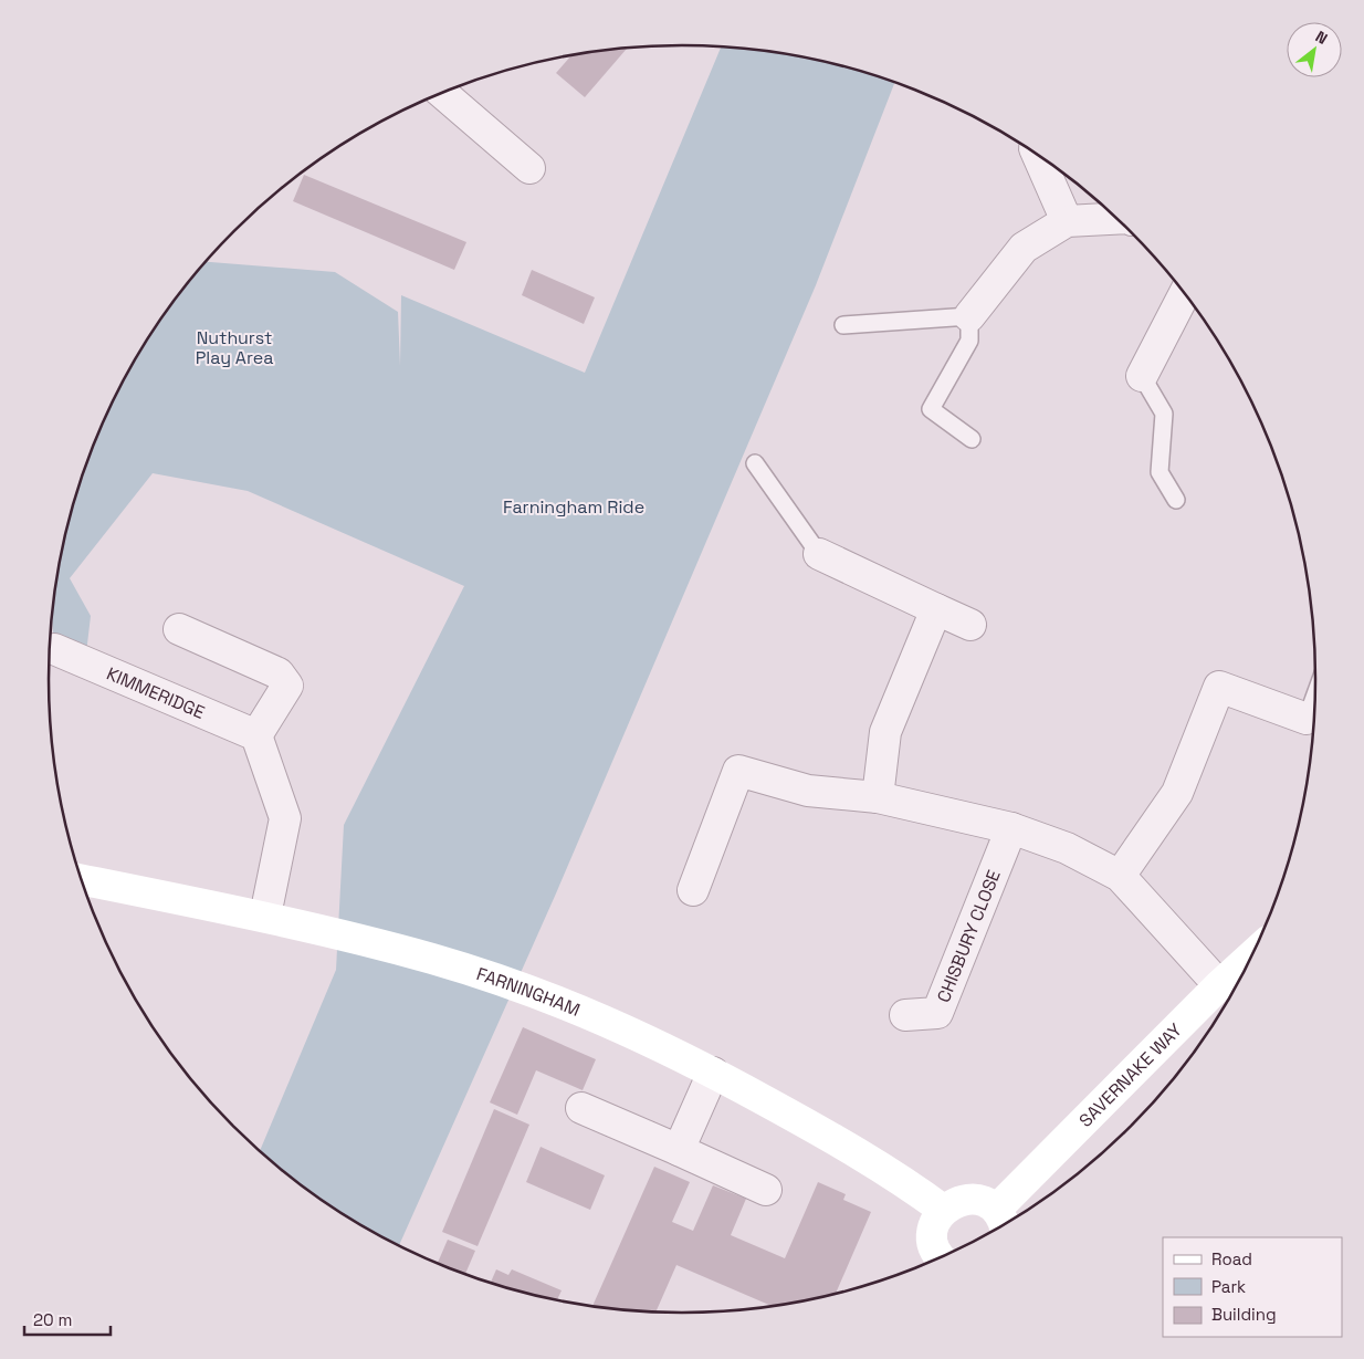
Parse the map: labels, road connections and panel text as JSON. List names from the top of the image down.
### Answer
{
  "streets": {
    "street": [
      "KIMMERIDGE",
      "CHISBURY CLOSE",
      "FARNINGHAM",
      "SAVERNAKE WAY"
    ]
  },
  "crossings": [
    ["FARNINGHAM", "SAVERNAKE WAY"]
  ],
  "parks": ["Nuthurst Play Area", "Farningham Ride"],
  "legend": ["Road", "Park", "Building"],
  "scale_bar": "20 m",
  "north": "top right"
}
